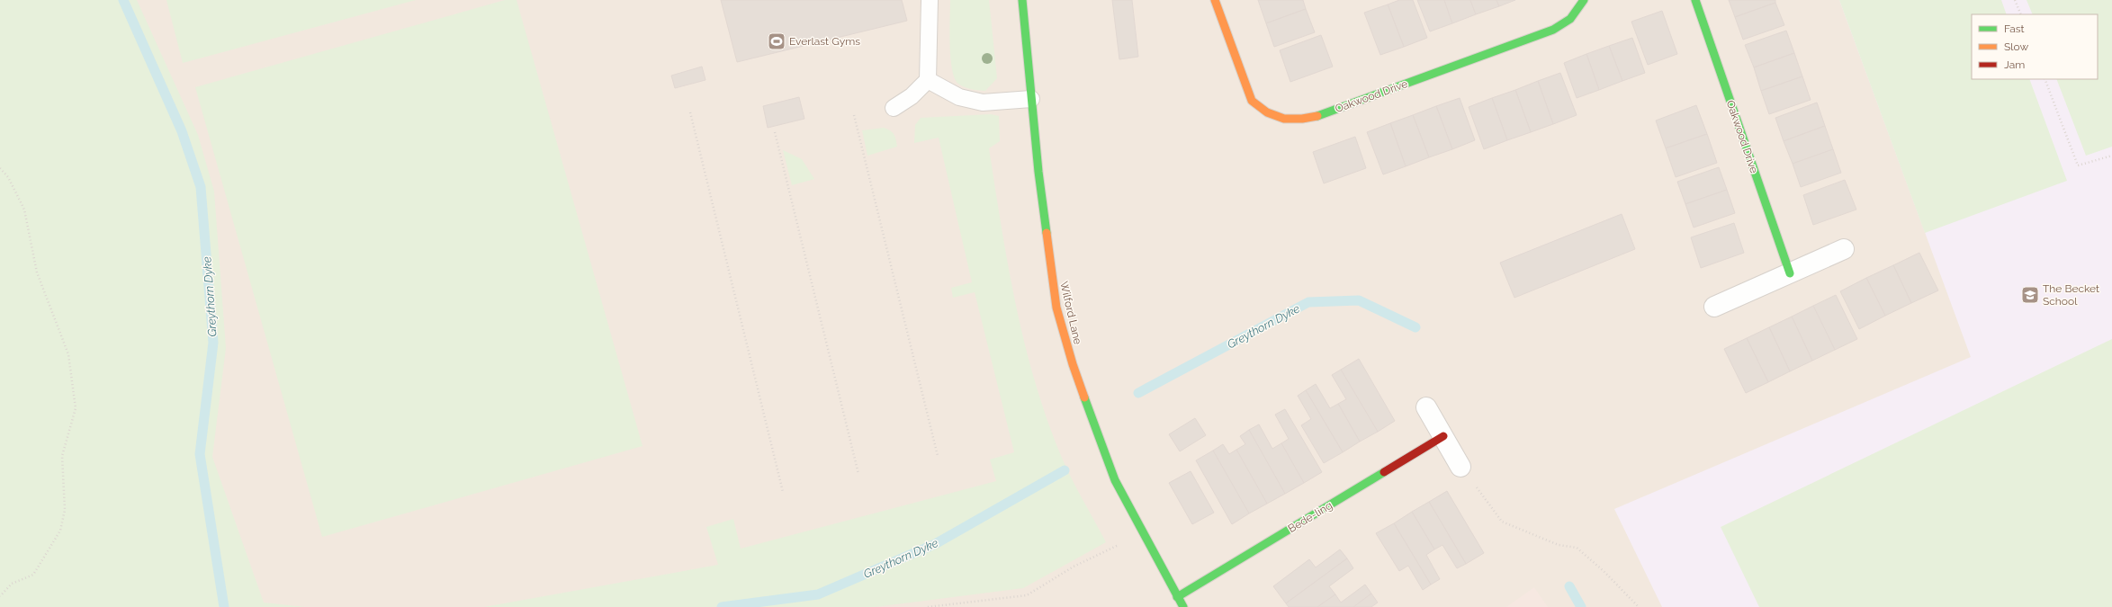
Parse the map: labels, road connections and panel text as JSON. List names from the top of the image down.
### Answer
{
  "streets": {
    "street": ["Oakwood Drive", "Wilford Lane", "Bede-ling"]
  },
  "crossings": [
    ["Wilford Lane", "Bede-ling"]
  ],
  "water": ["Greythorn Dyke"],
  "places": {
    "sports": ["Everlast Gyms"],
    "school or university": ["The Becket School"]
  },
  "legend": ["Fast", "Slow", "Jam"]
}
